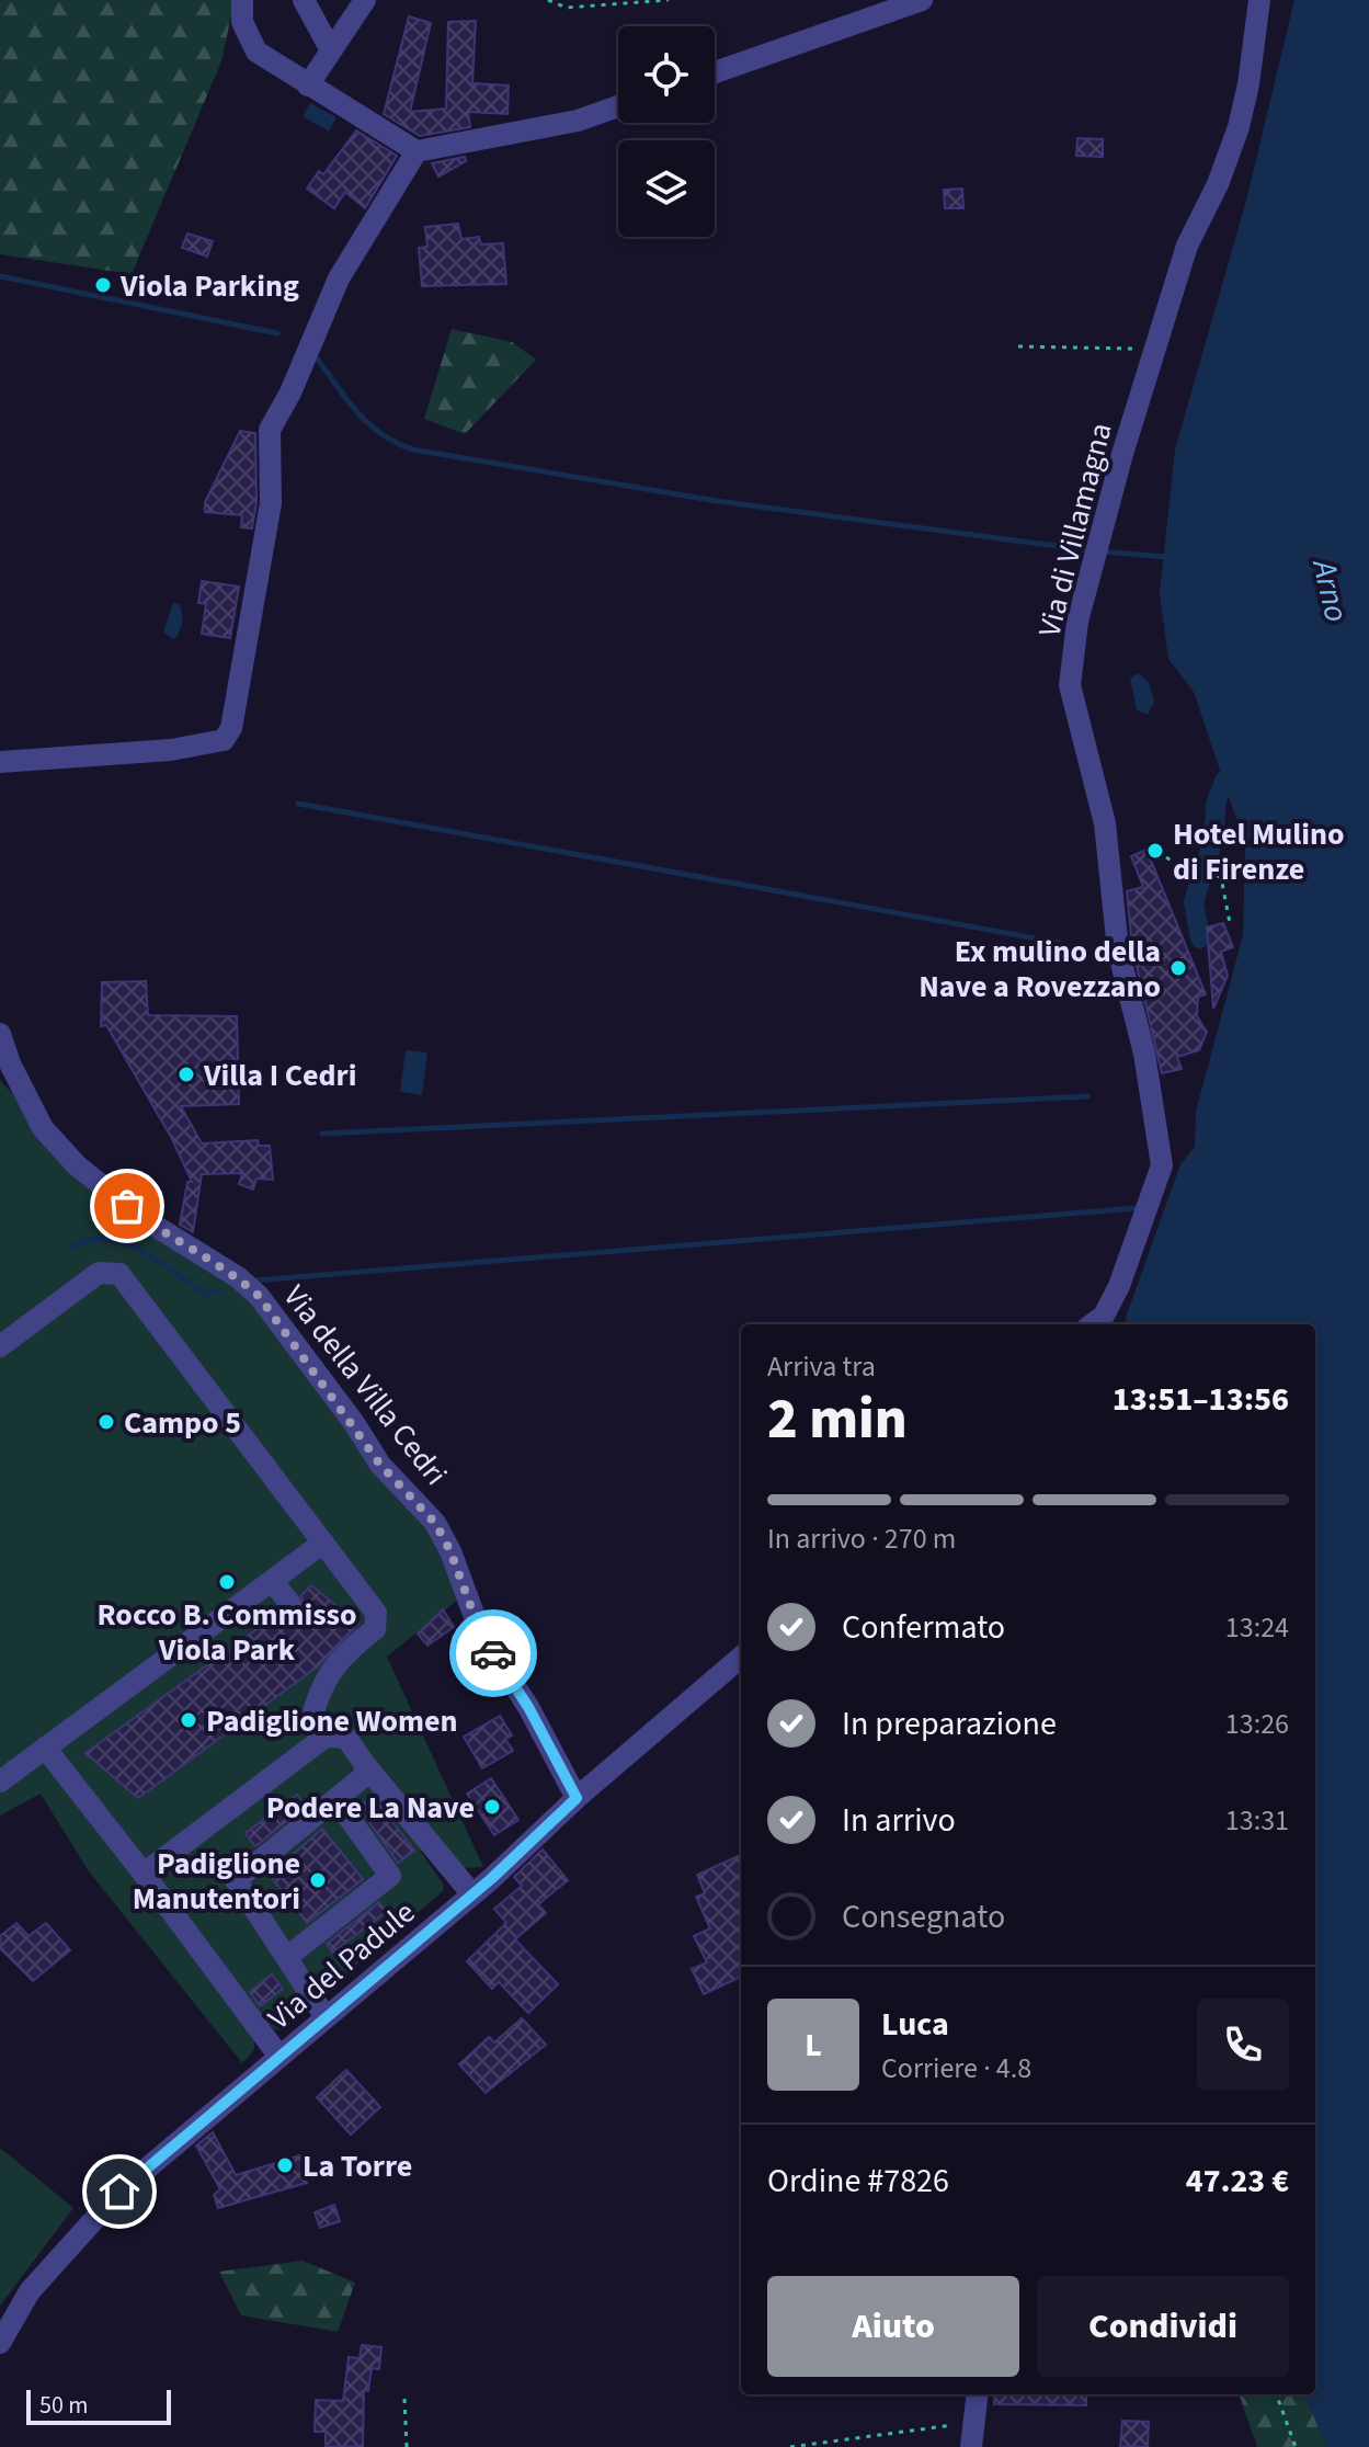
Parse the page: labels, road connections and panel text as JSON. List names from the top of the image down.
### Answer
{
  "streets": {
    "street": ["Via di Villamagna", "Via della Villa Cedri", "Via del Padule"]
  },
  "crossings": [
    ["Via della Villa Cedri", "Via del Padule"]
  ],
  "water": ["Arno"],
  "places": [
    "Viola Parking",
    "Hotel Mulino di Firenze",
    "Ex mulino della Nave a Rovezzano",
    "Villa I Cedri",
    "Campo 5",
    "Rocco B. Commisso Viola Park",
    "Padiglione Women",
    "Podere La Nave",
    "Padiglione Manutentori",
    "La Torre"
  ],
  "scale_bar": "50 m",
  "page": {
    "heading": ["2 min", "Arriva tra", "13:51–13:56"],
    "panel": [
      "Luca",
      "Corriere · 4.8",
      "Ordine #7826",
      "47.23 €"
    ],
    "bar": "In arrivo · 270 m",
    "list": [
      ["Confermato", "13:24"],
      ["In preparazione", "13:26"],
      ["In arrivo", "13:31"],
      "Consegnato"
    ],
    "round": "L",
    "buttons": ["Aiuto", "Condividi"],
    "scale": "50 m"
  }
}
